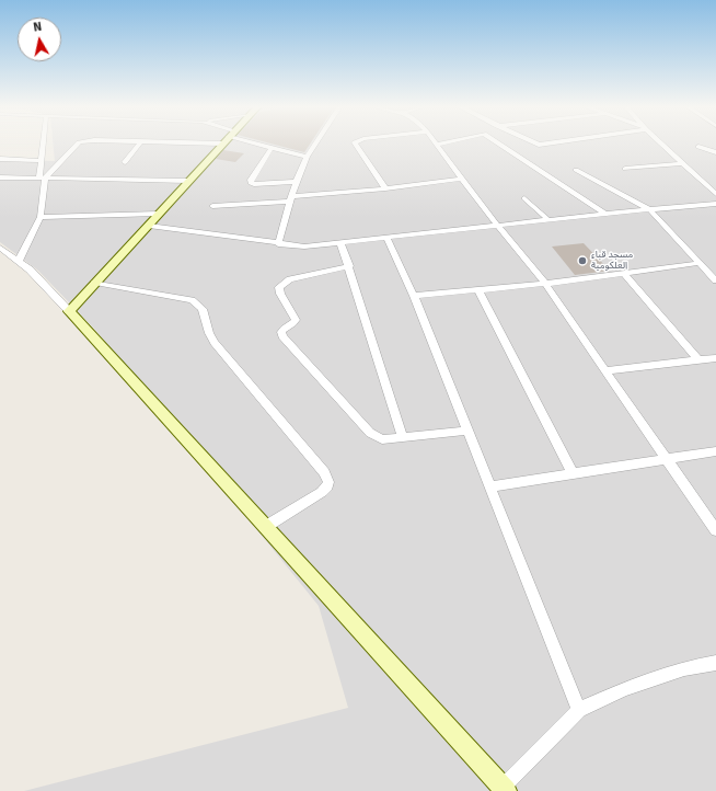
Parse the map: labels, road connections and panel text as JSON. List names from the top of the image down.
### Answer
{
  "places": ["مسجد قباء العلكومية"],
  "north": "top"
}
